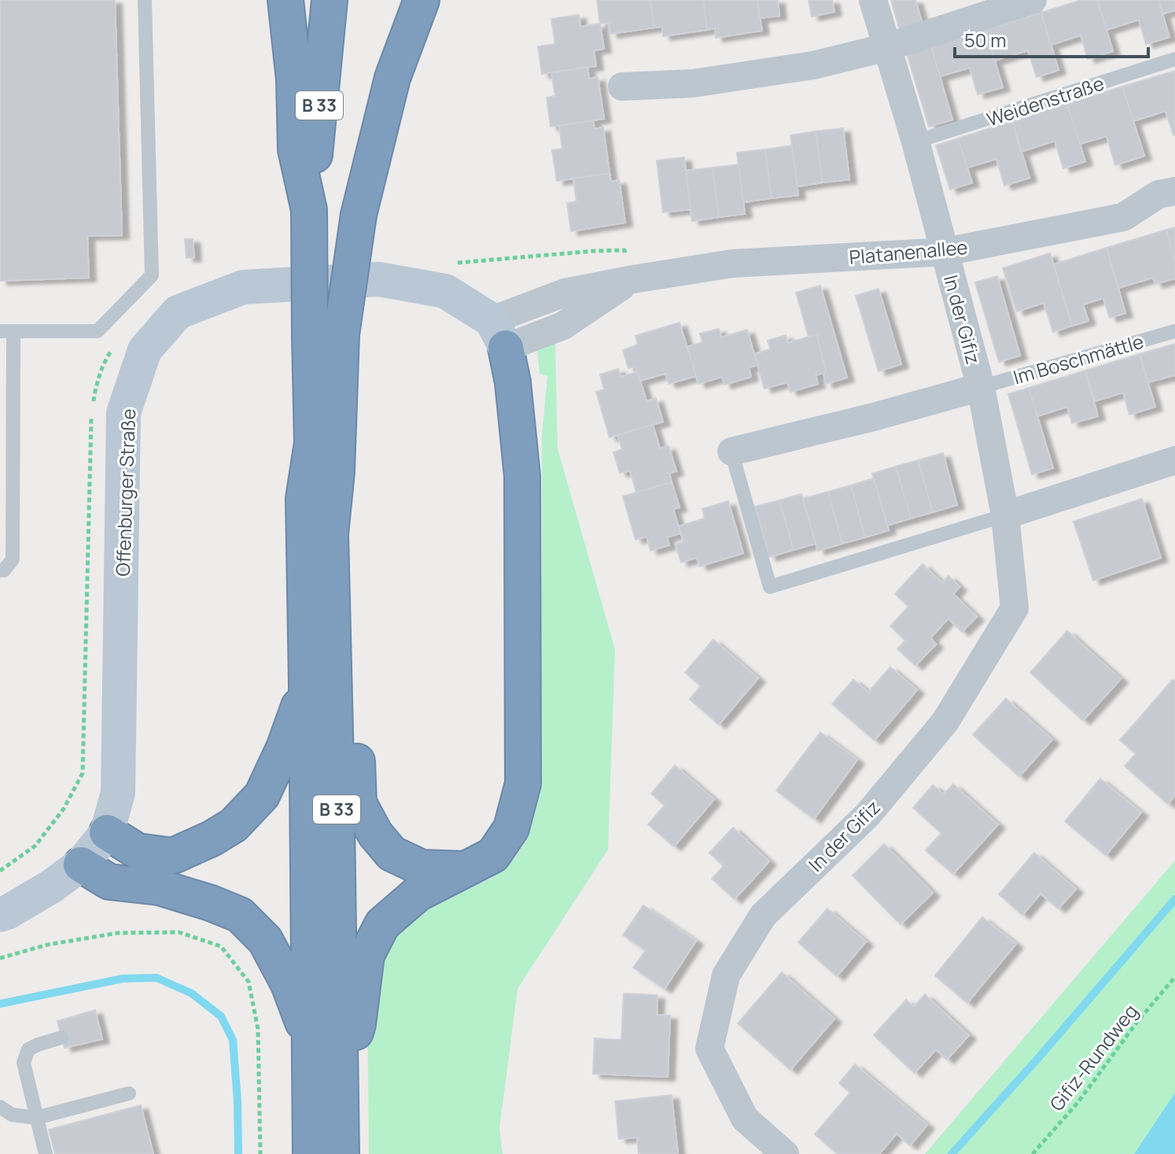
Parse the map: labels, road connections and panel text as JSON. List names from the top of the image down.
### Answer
{
  "streets": {
    "highway": ["B 33"],
    "street": ["Platanenallee", "In der Gifiz", "Offenburger Straße"],
    "lane": ["Weidenstraße", "Im Boschmättle"],
    "path": ["Gifiz-Rundweg"]
  },
  "crossings": [
    ["Platanenallee", "In der Gifiz"],
    ["Platanenallee", "Offenburger Straße"],
    ["In der Gifiz", "Im Boschmättle"]
  ],
  "scale_bar": "50 m"
}
